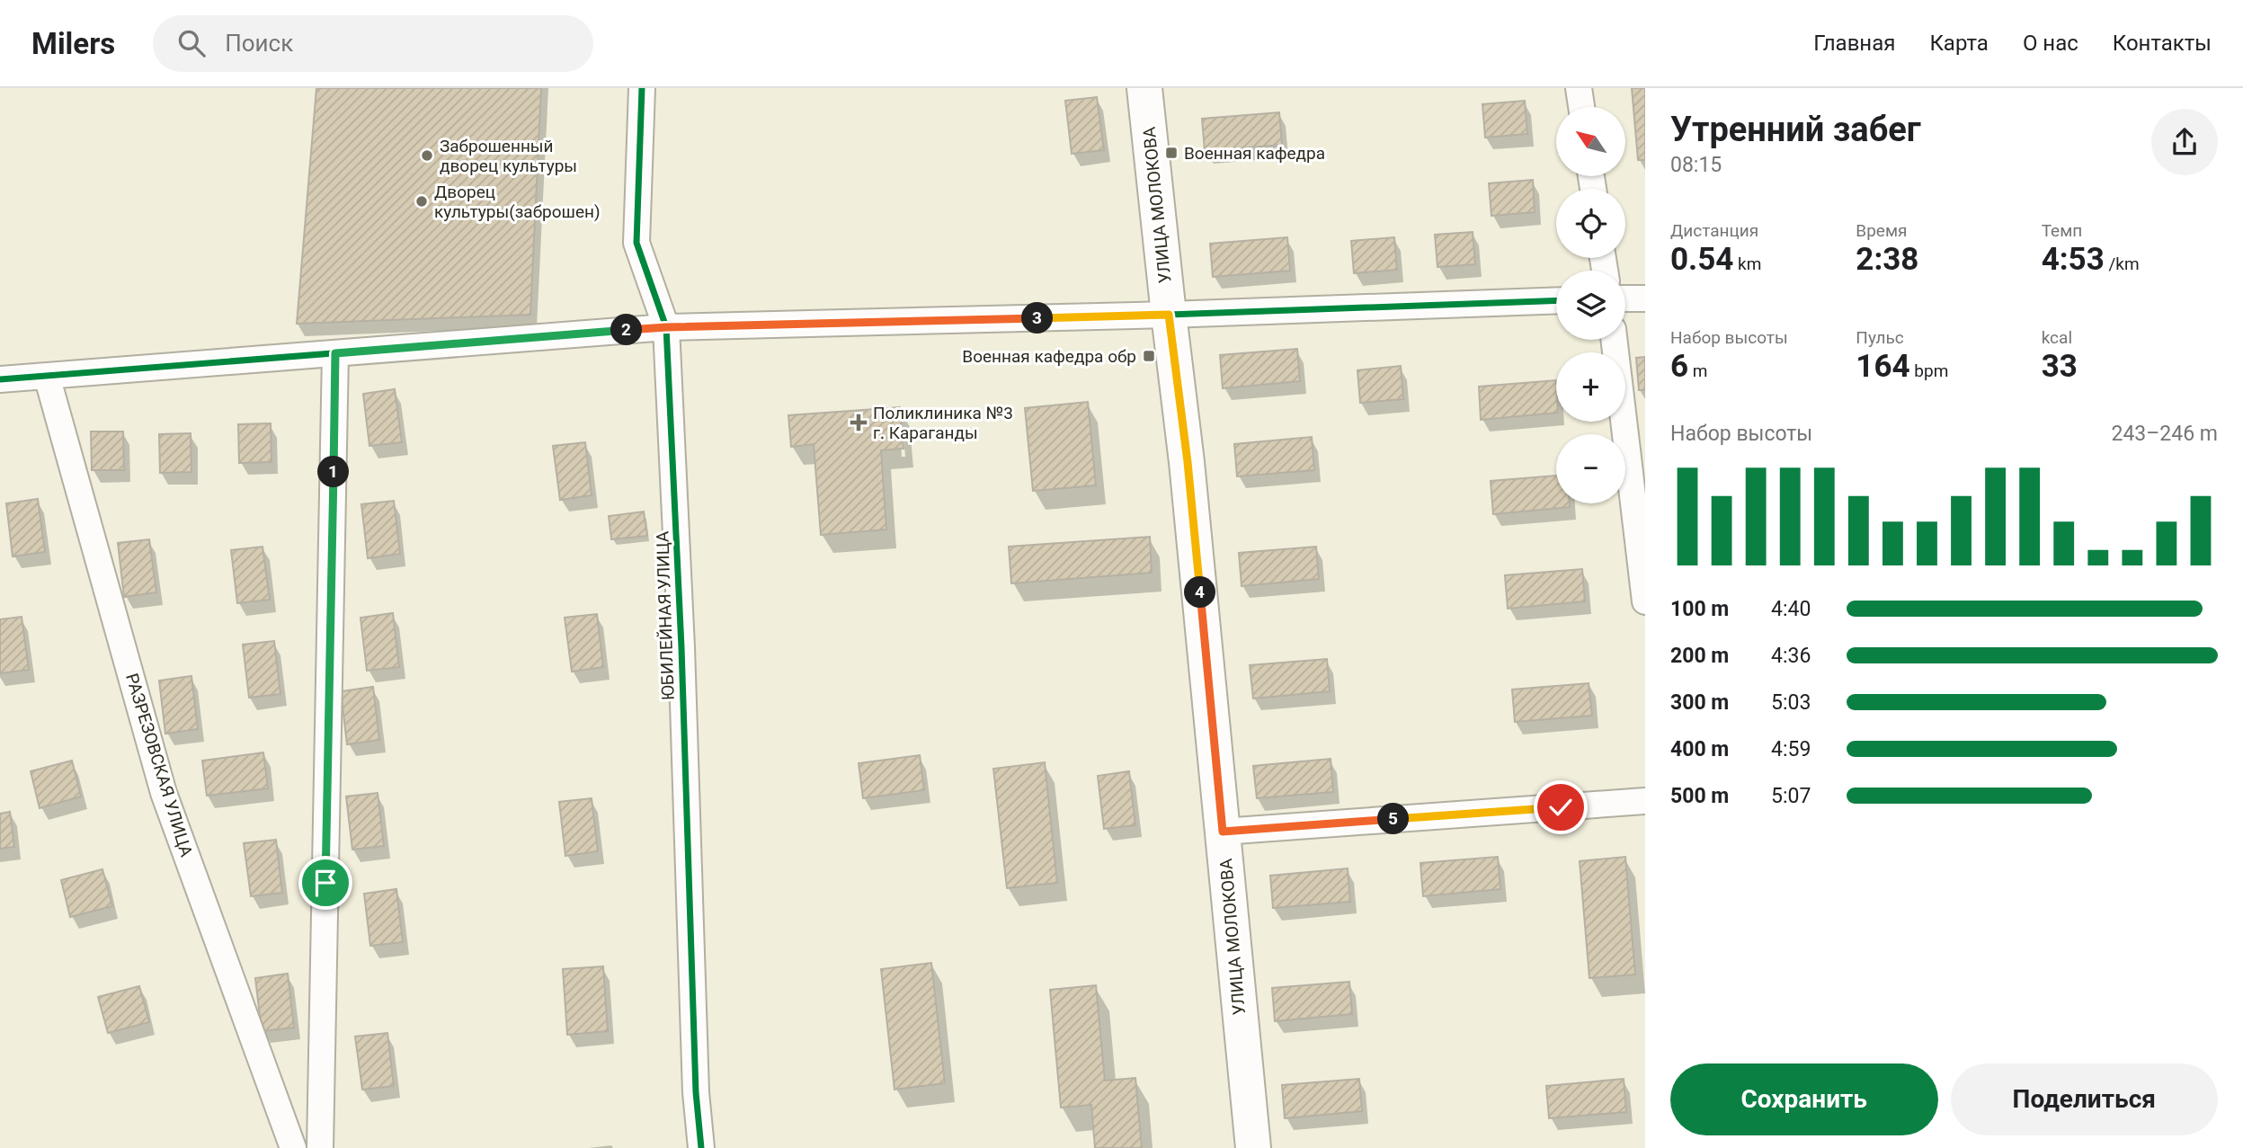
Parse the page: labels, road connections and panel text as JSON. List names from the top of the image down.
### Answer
{
  "streets": {
    "street": ["УЛИЦА МОЛОКОВА", "ЮБИЛЕЙНАЯ УЛИЦА", "РАЗРЕЗОВСКАЯ УЛИЦА"]
  },
  "places": {
    "transit": ["Военная кафедра", "Военная кафедра обр"],
    "other": ["Заброшенный дворец культуры", "Дворец культуры(заброшен)"],
    "health": ["Поликлиника №3 г. Караганды"]
  },
  "north": "top left",
  "page": {
    "header": "Milers",
    "search": "Поиск",
    "nav": [
      "Главная",
      "Карта",
      "О нас",
      "Контакты"
    ],
    "heading": ["Утренний забег", "08:15"],
    "map_buttons": ["+", "−"],
    "stats": [
      ["Дистанция", "0.54 km"],
      ["Время", "2:38"],
      ["Темп", "4:53 /km"],
      ["Набор высоты", "6 m"],
      ["Пульс", "164 bpm"],
      ["kcal", "33"]
    ],
    "pins": [
      "3",
      "2",
      "1",
      "4",
      "5"
    ],
    "chart": ["Набор высоты", "243–246 m"],
    "list": [
      {
        "name": "100 m",
        "note": "4:40"
      },
      {
        "name": "200 m",
        "note": "4:36"
      },
      {
        "name": "300 m",
        "note": "5:03"
      },
      {
        "name": "400 m",
        "note": "4:59"
      },
      {
        "name": "500 m",
        "note": "5:07"
      }
    ],
    "buttons": ["Сохранить", "Поделиться"]
  }
}
